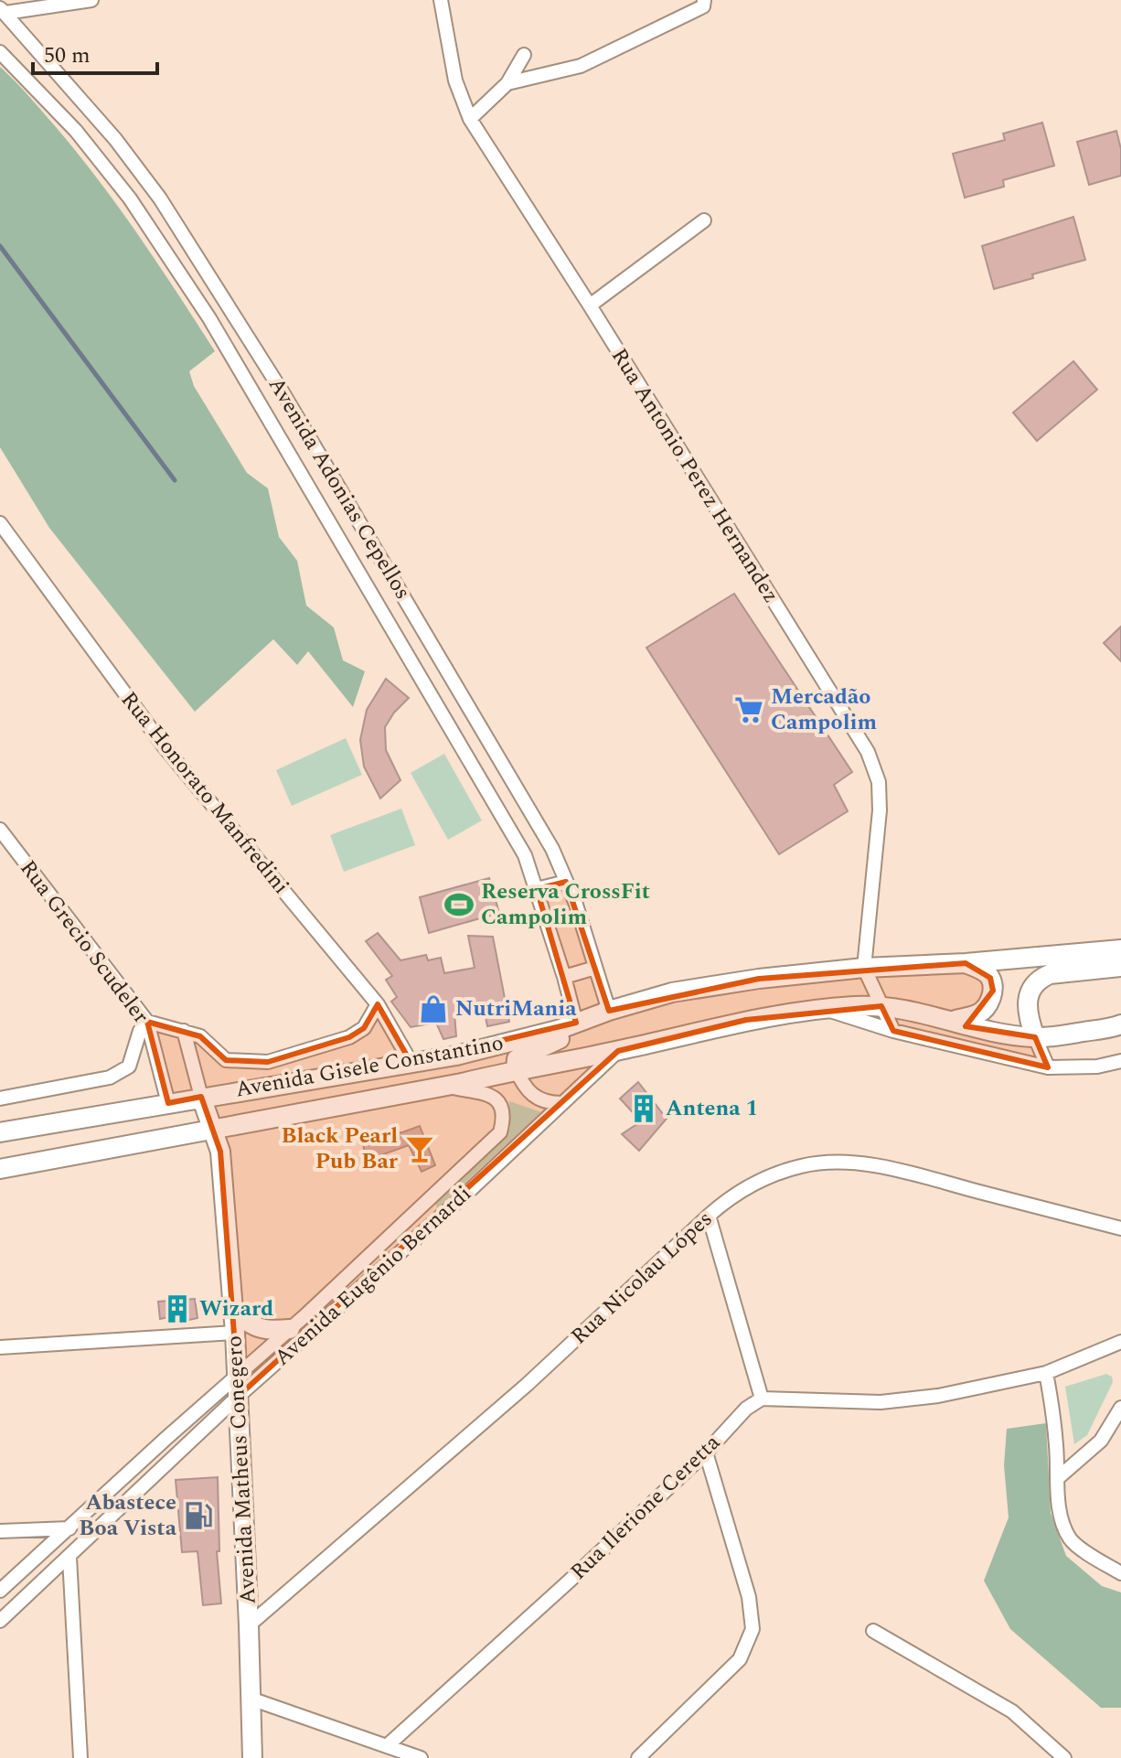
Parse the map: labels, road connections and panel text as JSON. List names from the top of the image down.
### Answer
{
  "streets": {
    "main road": ["Avenida Gisele Constantino", "Avenida Matheus Conegero"],
    "street": [
      "Rua Antonio Perez Hernandez",
      "Avenida Adonias Cepellos",
      "Rua Honorato Manfredini",
      "Rua Grecio Scudeler",
      "Avenida Eugênio Bernardi",
      "Rua Nicolau Lópes",
      "Rua Ilerione Ceretta"
    ]
  },
  "crossings": [
    ["Rua Antonio Perez Hernandez", "Avenida Gisele Constantino"],
    ["Avenida Adonias Cepellos", "Avenida Gisele Constantino"],
    ["Rua Honorato Manfredini", "Avenida Gisele Constantino"],
    ["Rua Grecio Scudeler", "Avenida Gisele Constantino"],
    ["Avenida Gisele Constantino", "Avenida Eugênio Bernardi"],
    ["Avenida Gisele Constantino", "Avenida Matheus Conegero"],
    ["Avenida Eugênio Bernardi", "Avenida Matheus Conegero"],
    ["Rua Nicolau Lópes", "Avenida Matheus Conegero"]
  ],
  "places": {
    "supermarket": ["Mercadão Campolim"],
    "sports": ["Reserva CrossFit Campolim"],
    "shop": ["NutriMania"],
    "building": ["Antena 1", "Wizard"],
    "bar": ["Black Pearl Pub Bar"],
    "fuel station": ["Abastece Boa Vista"]
  },
  "scale_bar": "50 m"
}
